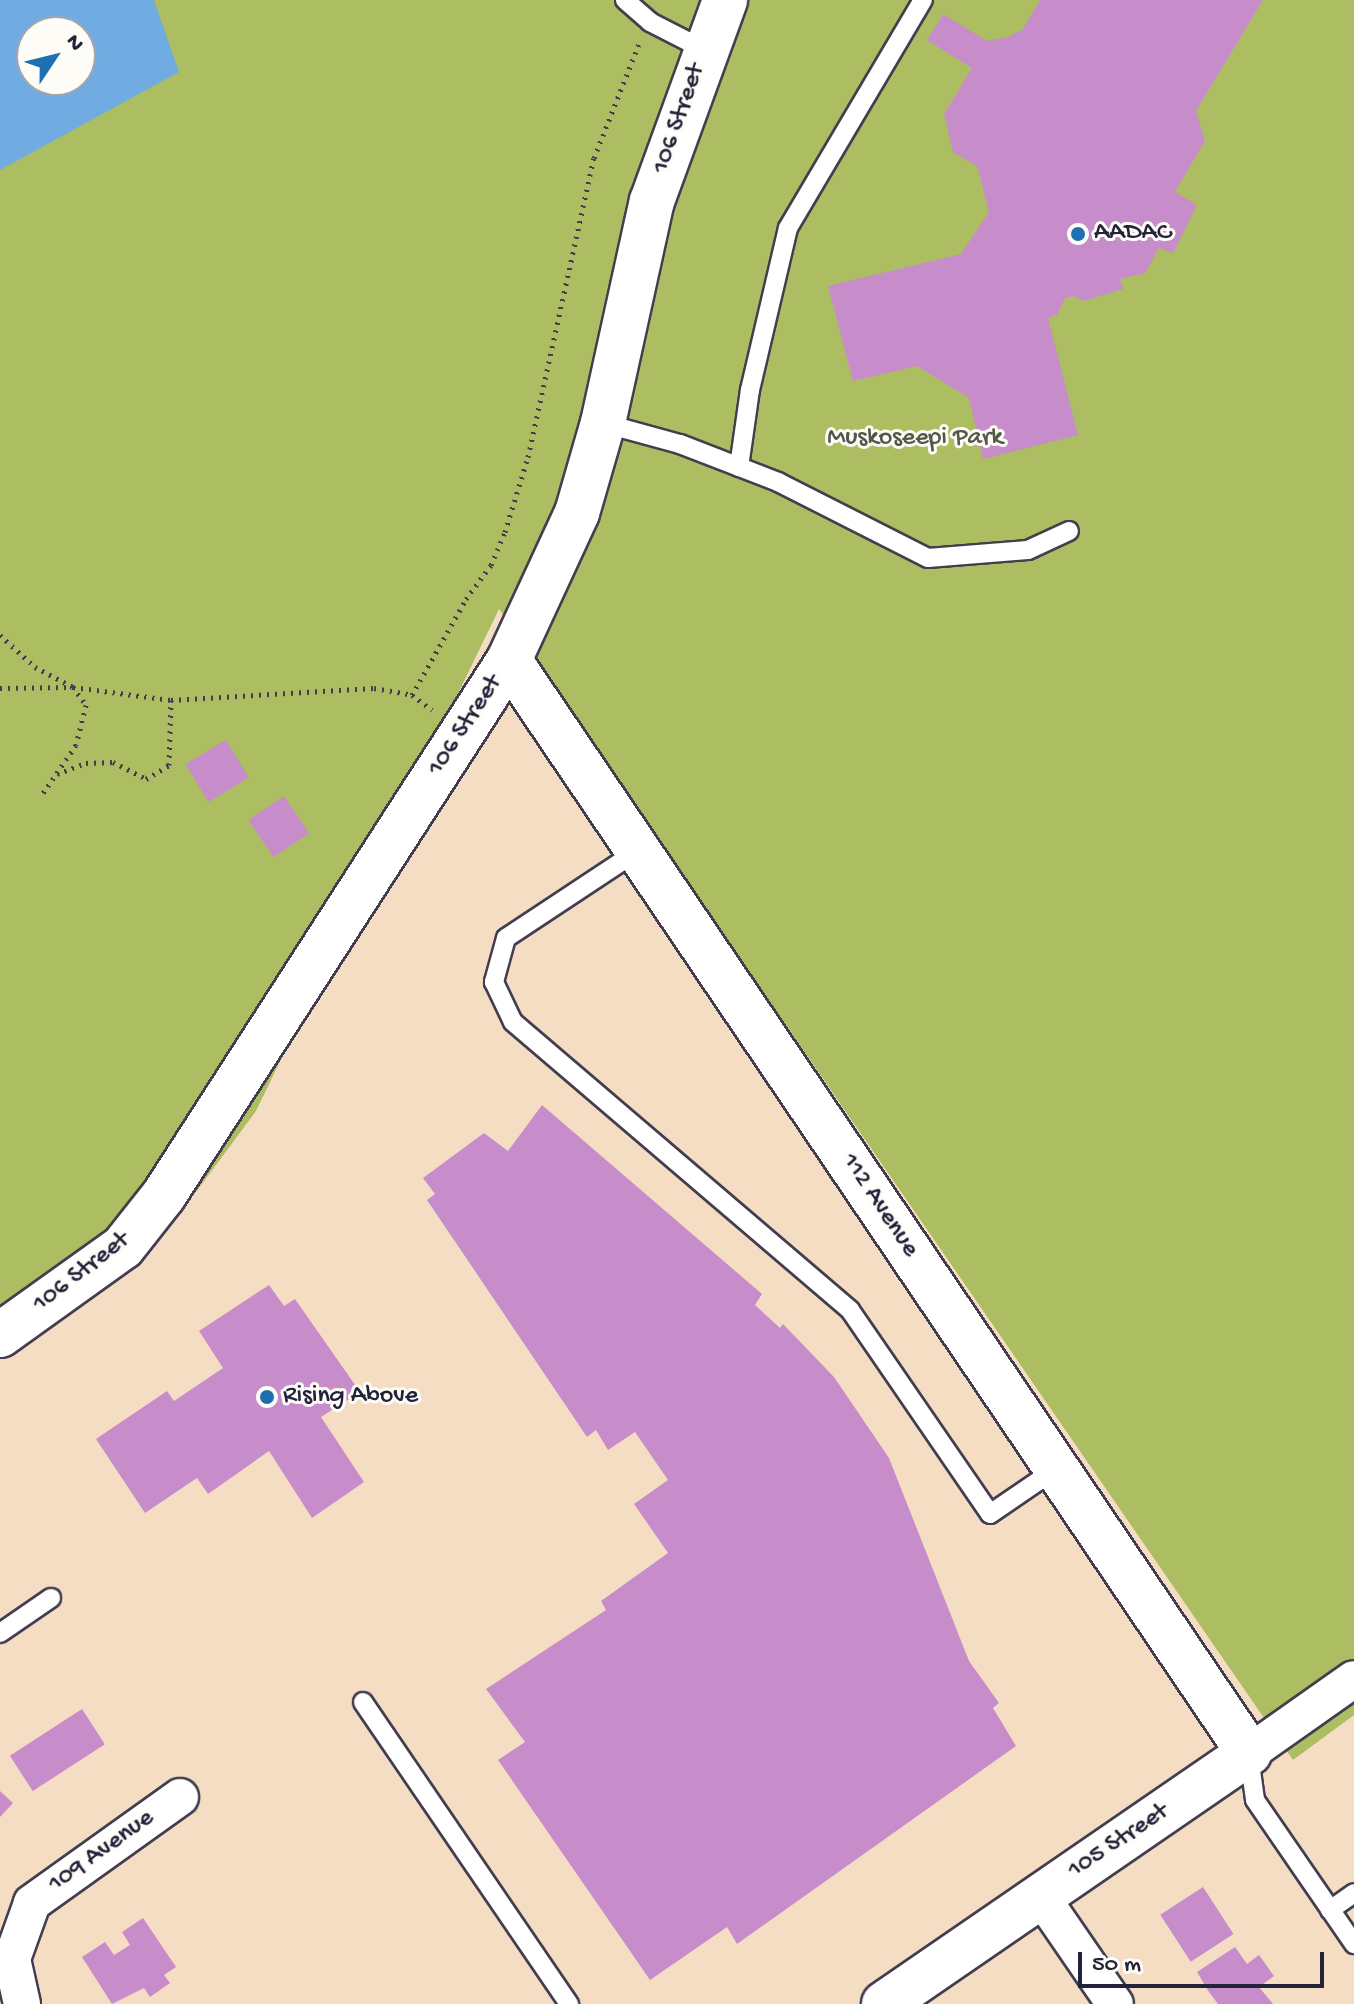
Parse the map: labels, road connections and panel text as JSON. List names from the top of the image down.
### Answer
{
  "streets": {
    "street": [
      "106 Street",
      "112 Avenue",
      "105 Street",
      "109 Avenue"
    ]
  },
  "crossings": [
    ["106 Street", "112 Avenue"],
    ["112 Avenue", "105 Street"]
  ],
  "parks": ["Muskoseepi Park"],
  "places": ["AADAC", "Rising Above"],
  "scale_bar": "50 m",
  "north": "top right"
}
